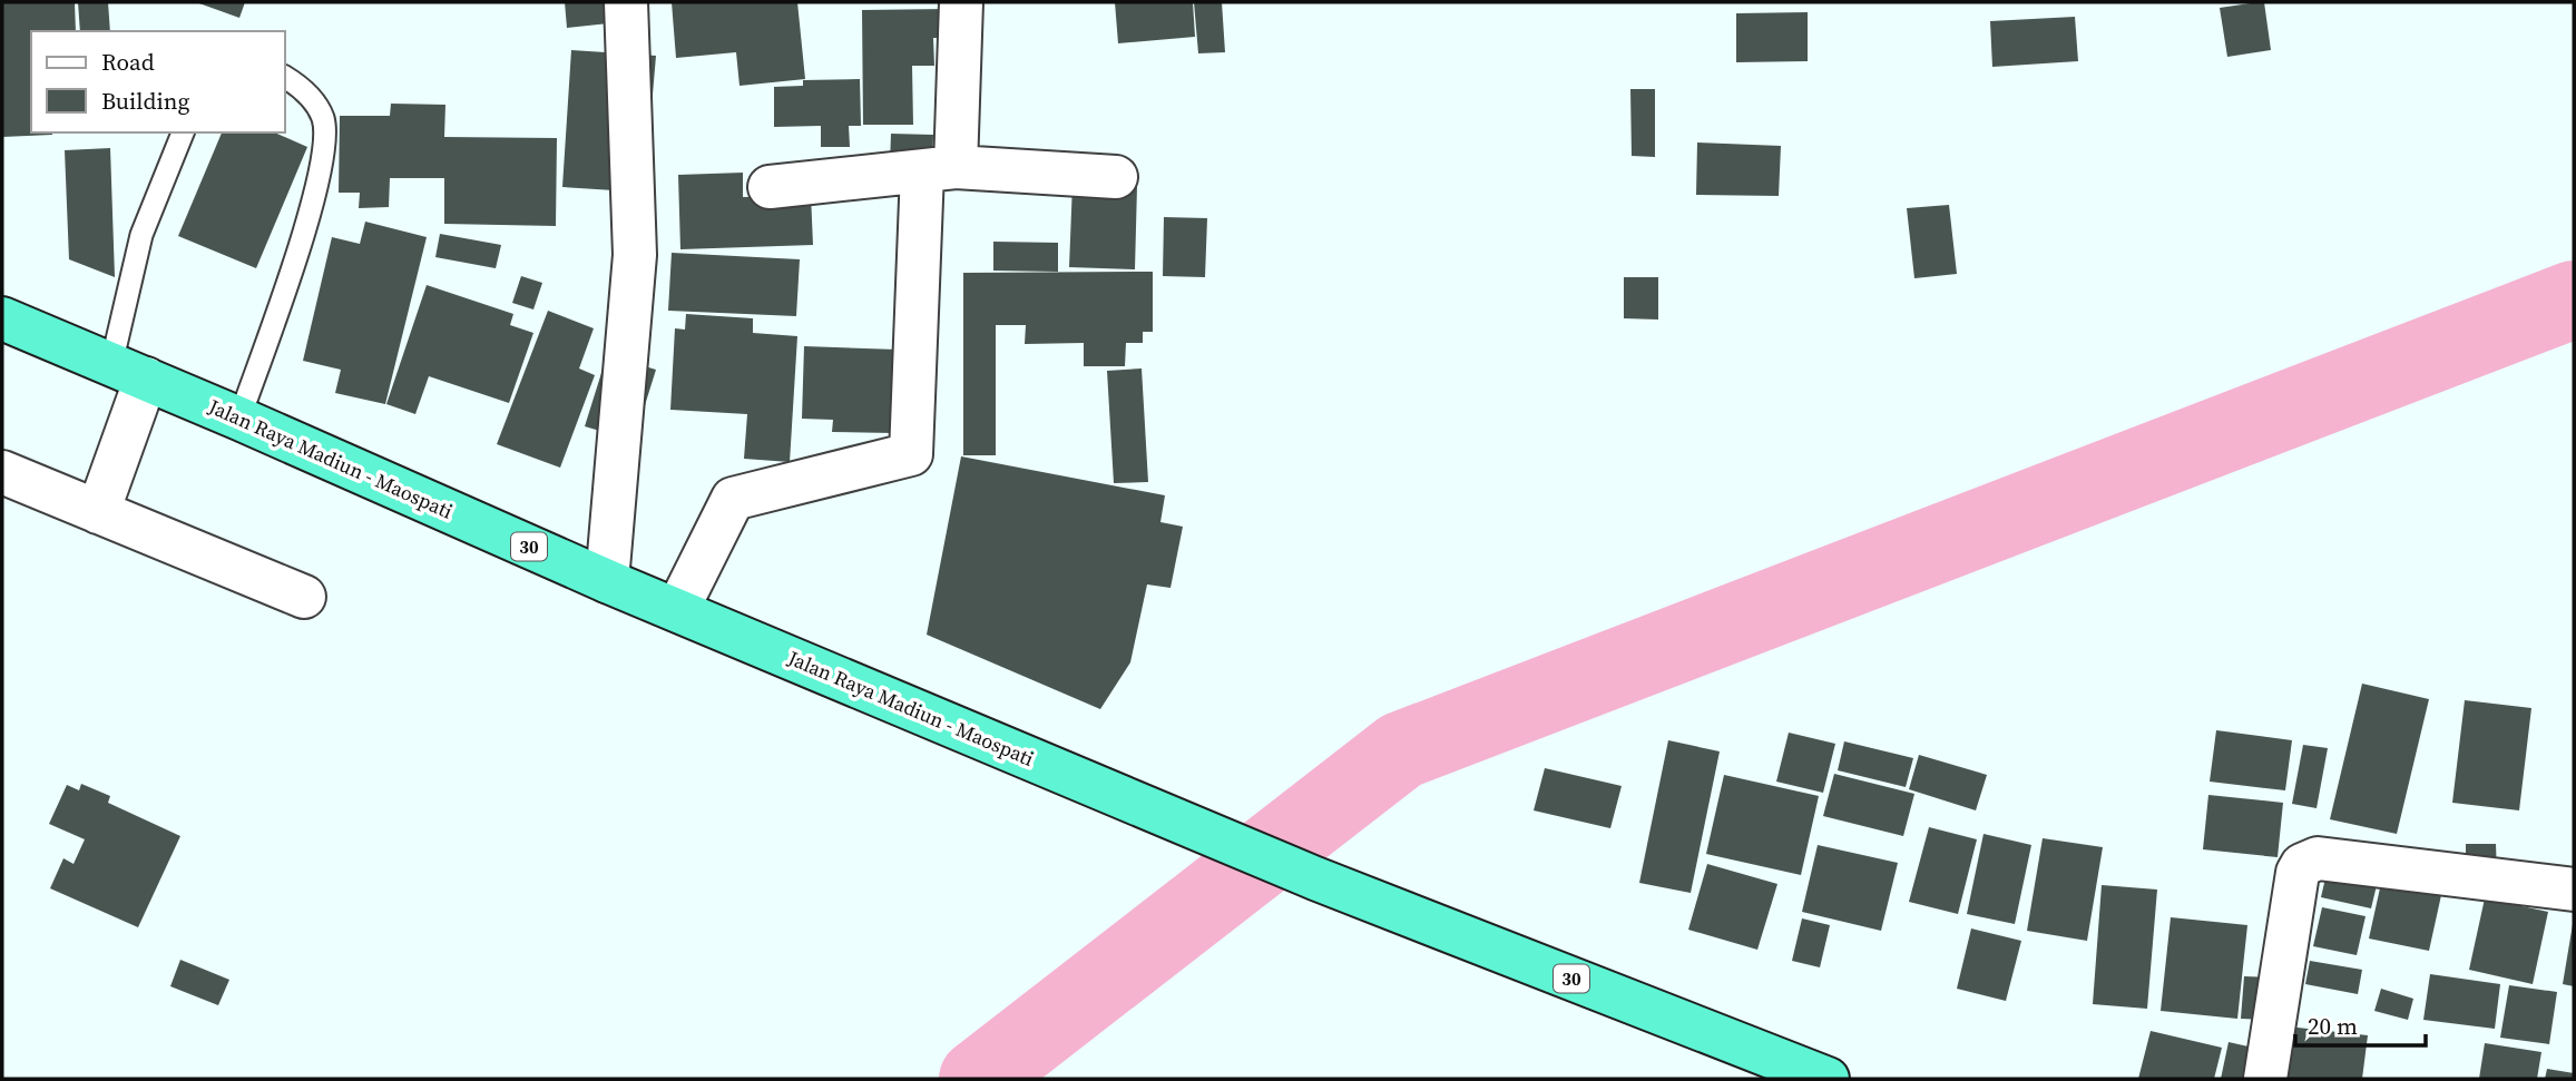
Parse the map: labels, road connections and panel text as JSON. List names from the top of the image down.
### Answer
{
  "streets": {
    "highway": ["Jalan Raya Madiun - Maospati", "30"]
  },
  "legend": ["Road", "Building"],
  "scale_bar": "20 m"
}
